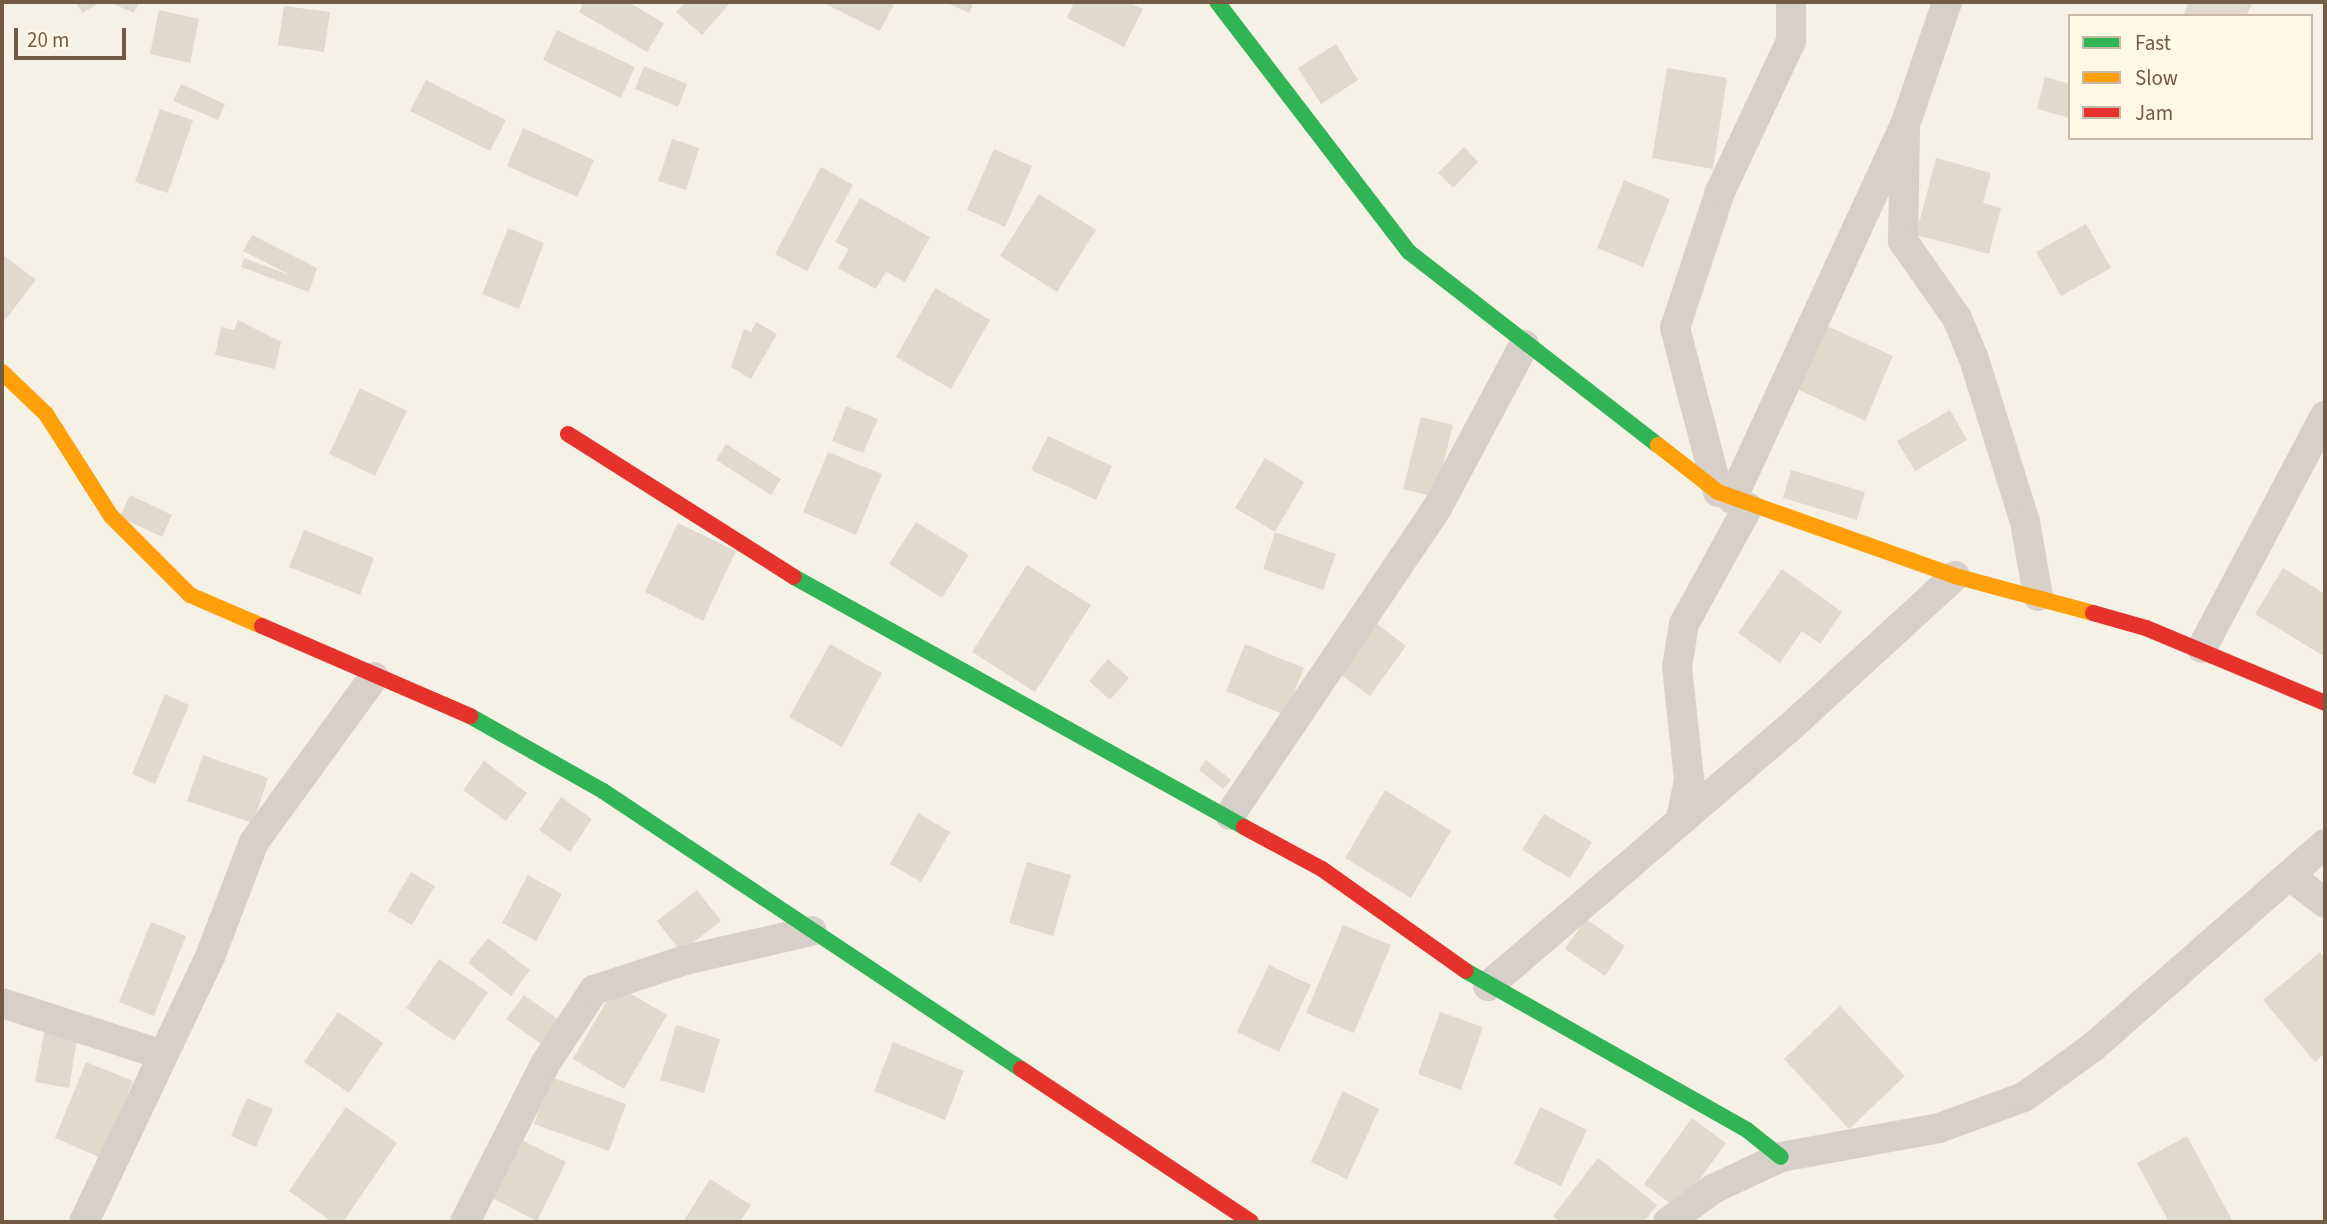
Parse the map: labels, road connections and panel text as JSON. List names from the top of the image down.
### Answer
{
  "legend": ["Fast", "Slow", "Jam"],
  "scale_bar": "20 m"
}
